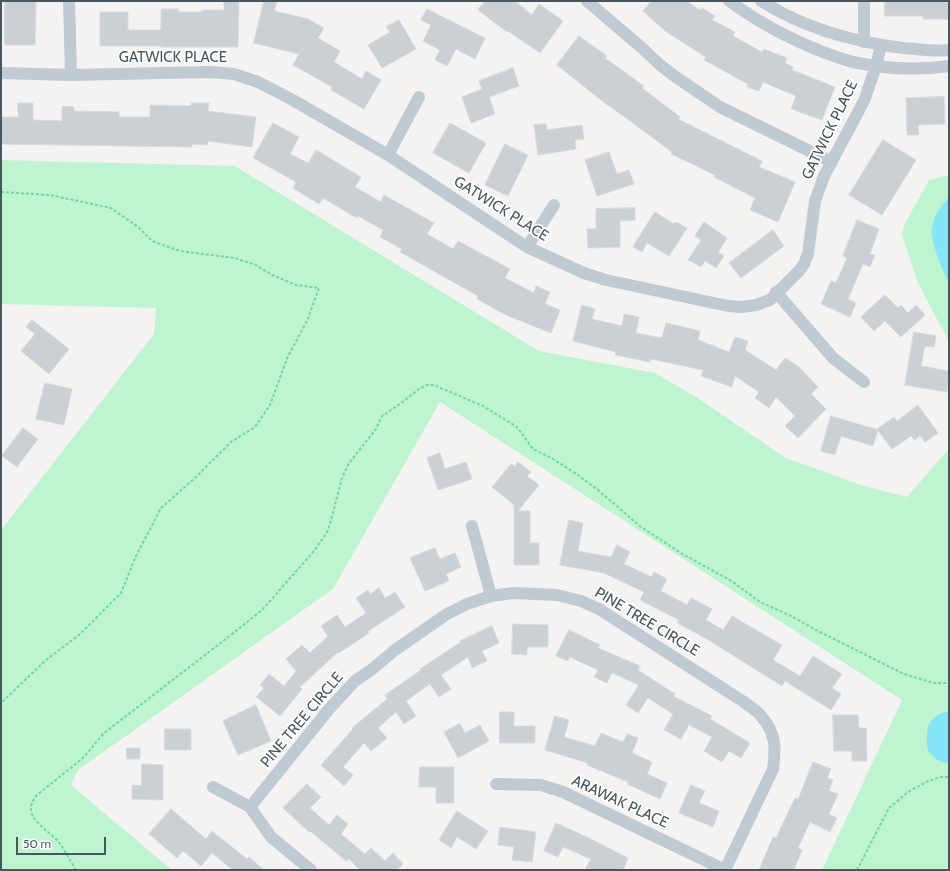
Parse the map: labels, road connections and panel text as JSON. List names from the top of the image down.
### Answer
{
  "streets": {
    "street": ["GATWICK PLACE", "PINE TREE CIRCLE", "ARAWAK PLACE"]
  },
  "crossings": [
    ["PINE TREE CIRCLE", "ARAWAK PLACE"]
  ],
  "scale_bar": "50 m"
}
